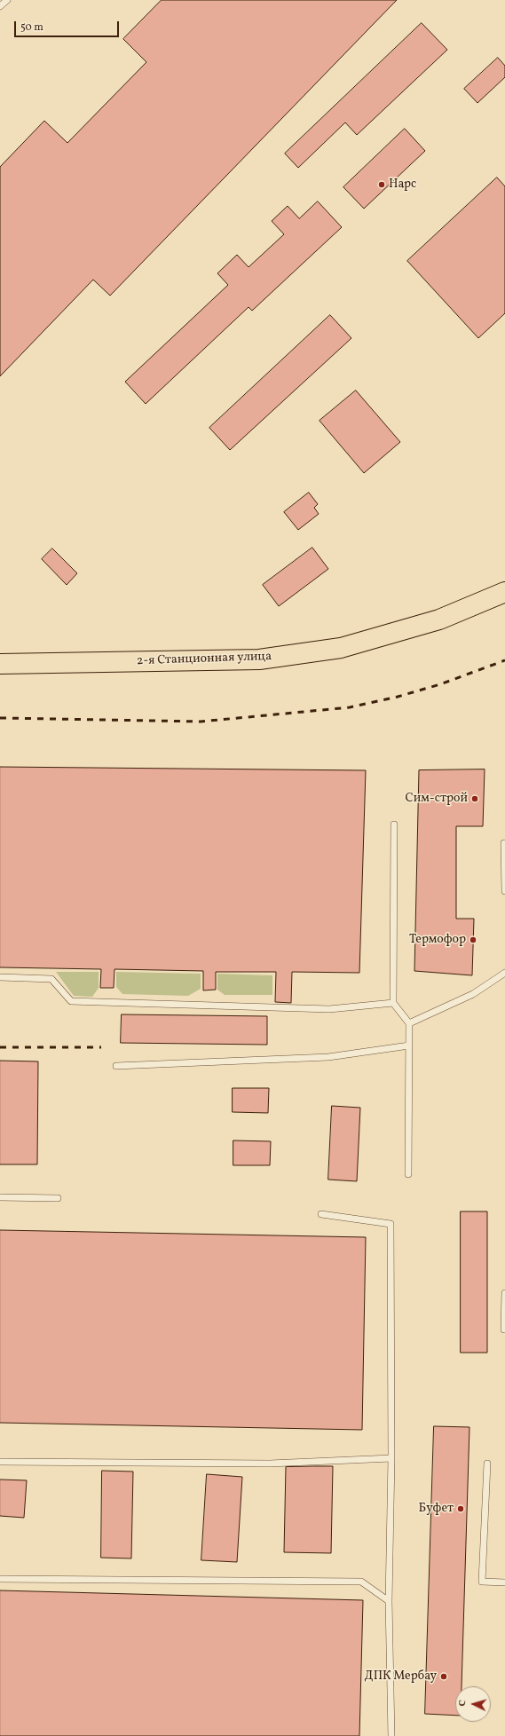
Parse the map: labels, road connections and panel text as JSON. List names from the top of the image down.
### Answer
{
  "streets": {
    "main road": ["2-я Станционная улица"]
  },
  "places": [
    "Нарс",
    "Сим-строй",
    "Термофор",
    "Буфет",
    "ДПК Мербау"
  ],
  "scale_bar": "50 m",
  "north": "left"
}
